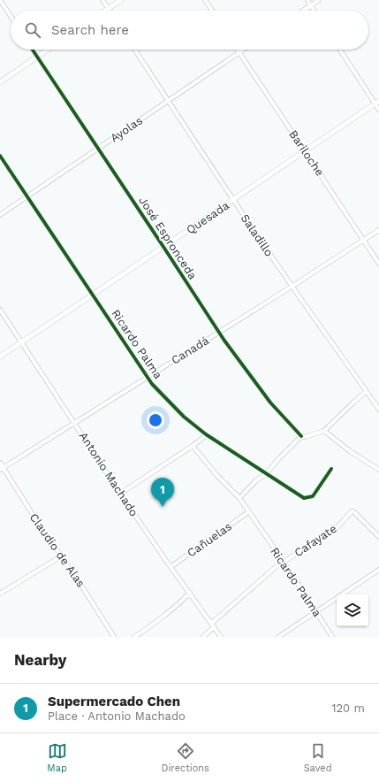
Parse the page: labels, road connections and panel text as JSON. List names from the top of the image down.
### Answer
{
  "streets": {
    "street": [
      "Ayolas",
      "Bariloche",
      "Quesada",
      "Saladillo",
      "José Espronceda",
      "Ricardo Palma",
      "Canadá",
      "Antonio Machado",
      "Cañuelas",
      "Cafayate",
      "Claudio de Alas"
    ]
  },
  "crossings": [
    ["Ayolas", "Bariloche"],
    ["Ayolas", "Saladillo"],
    ["Ayolas", "José Espronceda"],
    ["Ayolas", "Ricardo Palma"],
    ["Bariloche", "Quesada"],
    ["Bariloche", "Canadá"],
    ["Quesada", "Saladillo"],
    ["Quesada", "José Espronceda"],
    ["Quesada", "Ricardo Palma"],
    ["Quesada", "Antonio Machado"],
    ["Saladillo", "Canadá"],
    ["José Espronceda", "Canadá"],
    ["Ricardo Palma", "Canadá"],
    ["Ricardo Palma", "Cañuelas"],
    ["Ricardo Palma", "Cafayate"],
    ["Canadá", "Antonio Machado"],
    ["Canadá", "Claudio de Alas"],
    ["Antonio Machado", "Cañuelas"],
    ["Antonio Machado", "Cafayate"]
  ],
  "page": {
    "search": "Search here",
    "pins": "1",
    "heading": "Nearby",
    "list": [
      {
        "mark": "1",
        "name": "Supermercado Chen",
        "note": "Place · Antonio Machado",
        "value": "120 m"
      }
    ],
    "nav": ["Map", "Directions", "Saved"]
  }
}
